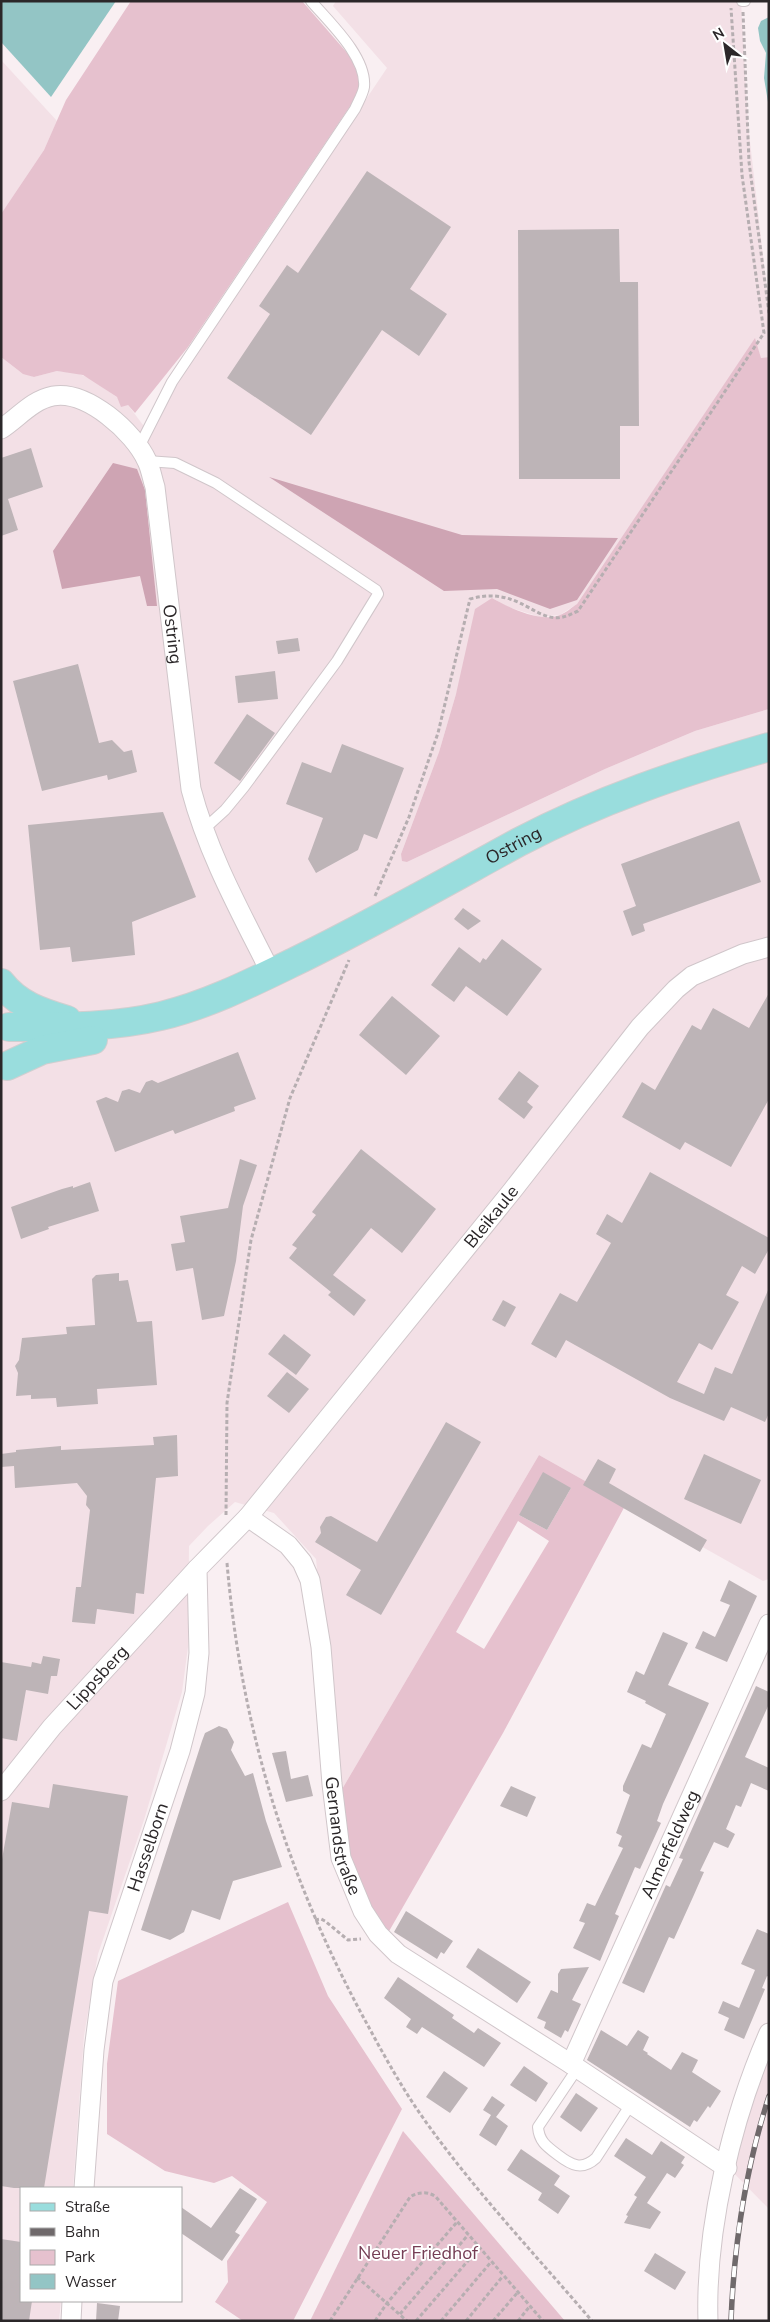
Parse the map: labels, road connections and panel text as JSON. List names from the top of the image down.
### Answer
{
  "streets": {
    "main road": ["Ostring"],
    "street": [
      "Bleikaule",
      "Lippsberg",
      "Gernandstraße",
      "Almerfeldweg",
      "Hasselborn"
    ]
  },
  "crossings": [
    ["Bleikaule", "Gernandstraße"],
    ["Lippsberg", "Hasselborn"],
    ["Gernandstraße", "Almerfeldweg"]
  ],
  "parks": ["Neuer Friedhof"],
  "legend": [
    "Straße",
    "Bahn",
    "Park",
    "Wasser"
  ],
  "north": "top left"
}
